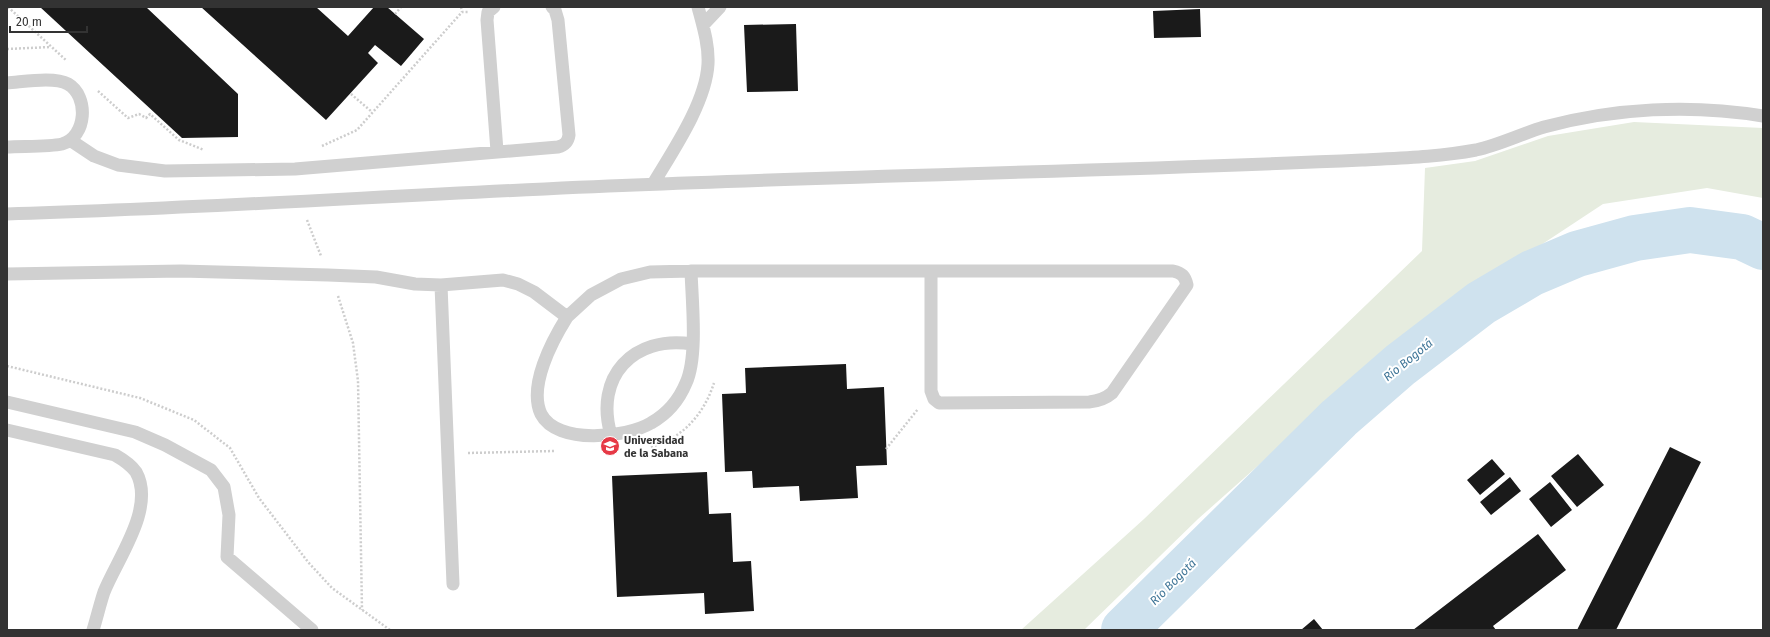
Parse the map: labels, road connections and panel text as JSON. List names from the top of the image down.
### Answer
{
  "water": ["Río Bogotá"],
  "places": {
    "school or university": ["Universidad de la Sabana"]
  },
  "scale_bar": "20 m"
}
